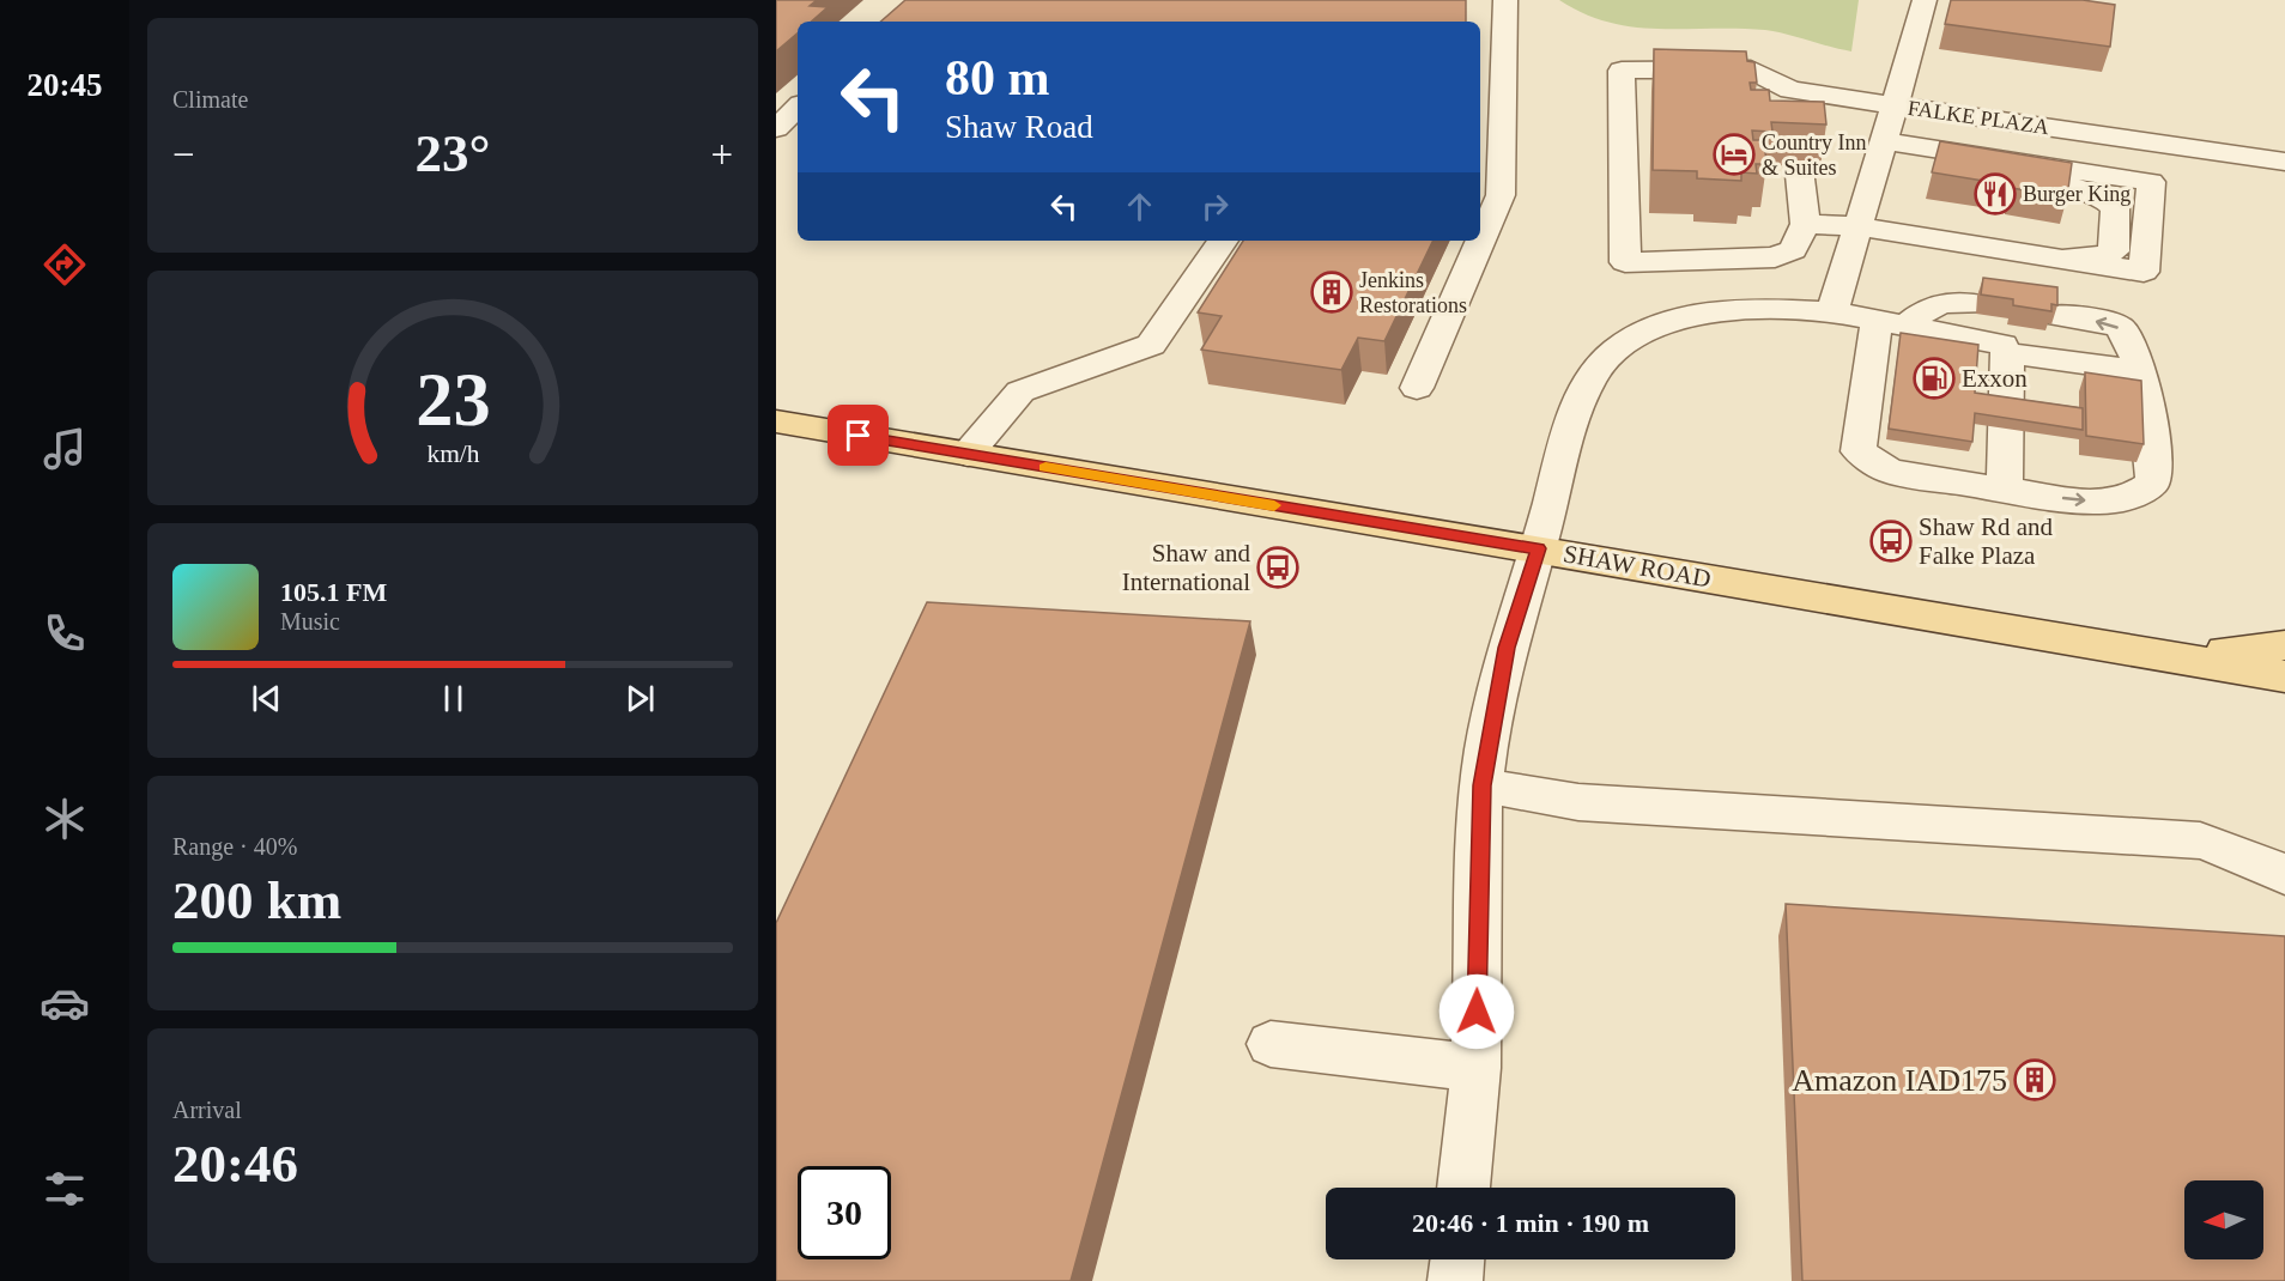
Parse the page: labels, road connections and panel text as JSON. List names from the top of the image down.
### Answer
{
  "streets": {
    "main road": ["SHAW ROAD"],
    "street": ["FALKE PLAZA"]
  },
  "places": {
    "hotel": ["Country Inn & Suites"],
    "restaurant": ["Burger King"],
    "building": ["Jenkins Restorations", "Amazon IAD175"],
    "fuel station": ["Exxon"],
    "bus stop": ["Shaw Rd and Falke Plaza", "Shaw and International"]
  },
  "north": "left",
  "page": {
    "tabs": "20:45",
    "tile": [
      "Climate",
      ["Range · 40%", "200 km"],
      ["Arrival", "20:46"]
    ],
    "turn": ["80 m", "Shaw Road"],
    "heat": ["−", "23°", "+"],
    "song": ["105.1 FM", "Music"],
    "limit": "30",
    "trip": "20:46 · 1 min · 190 m",
    "gauge": ["23", "km/h"]
  }
}
